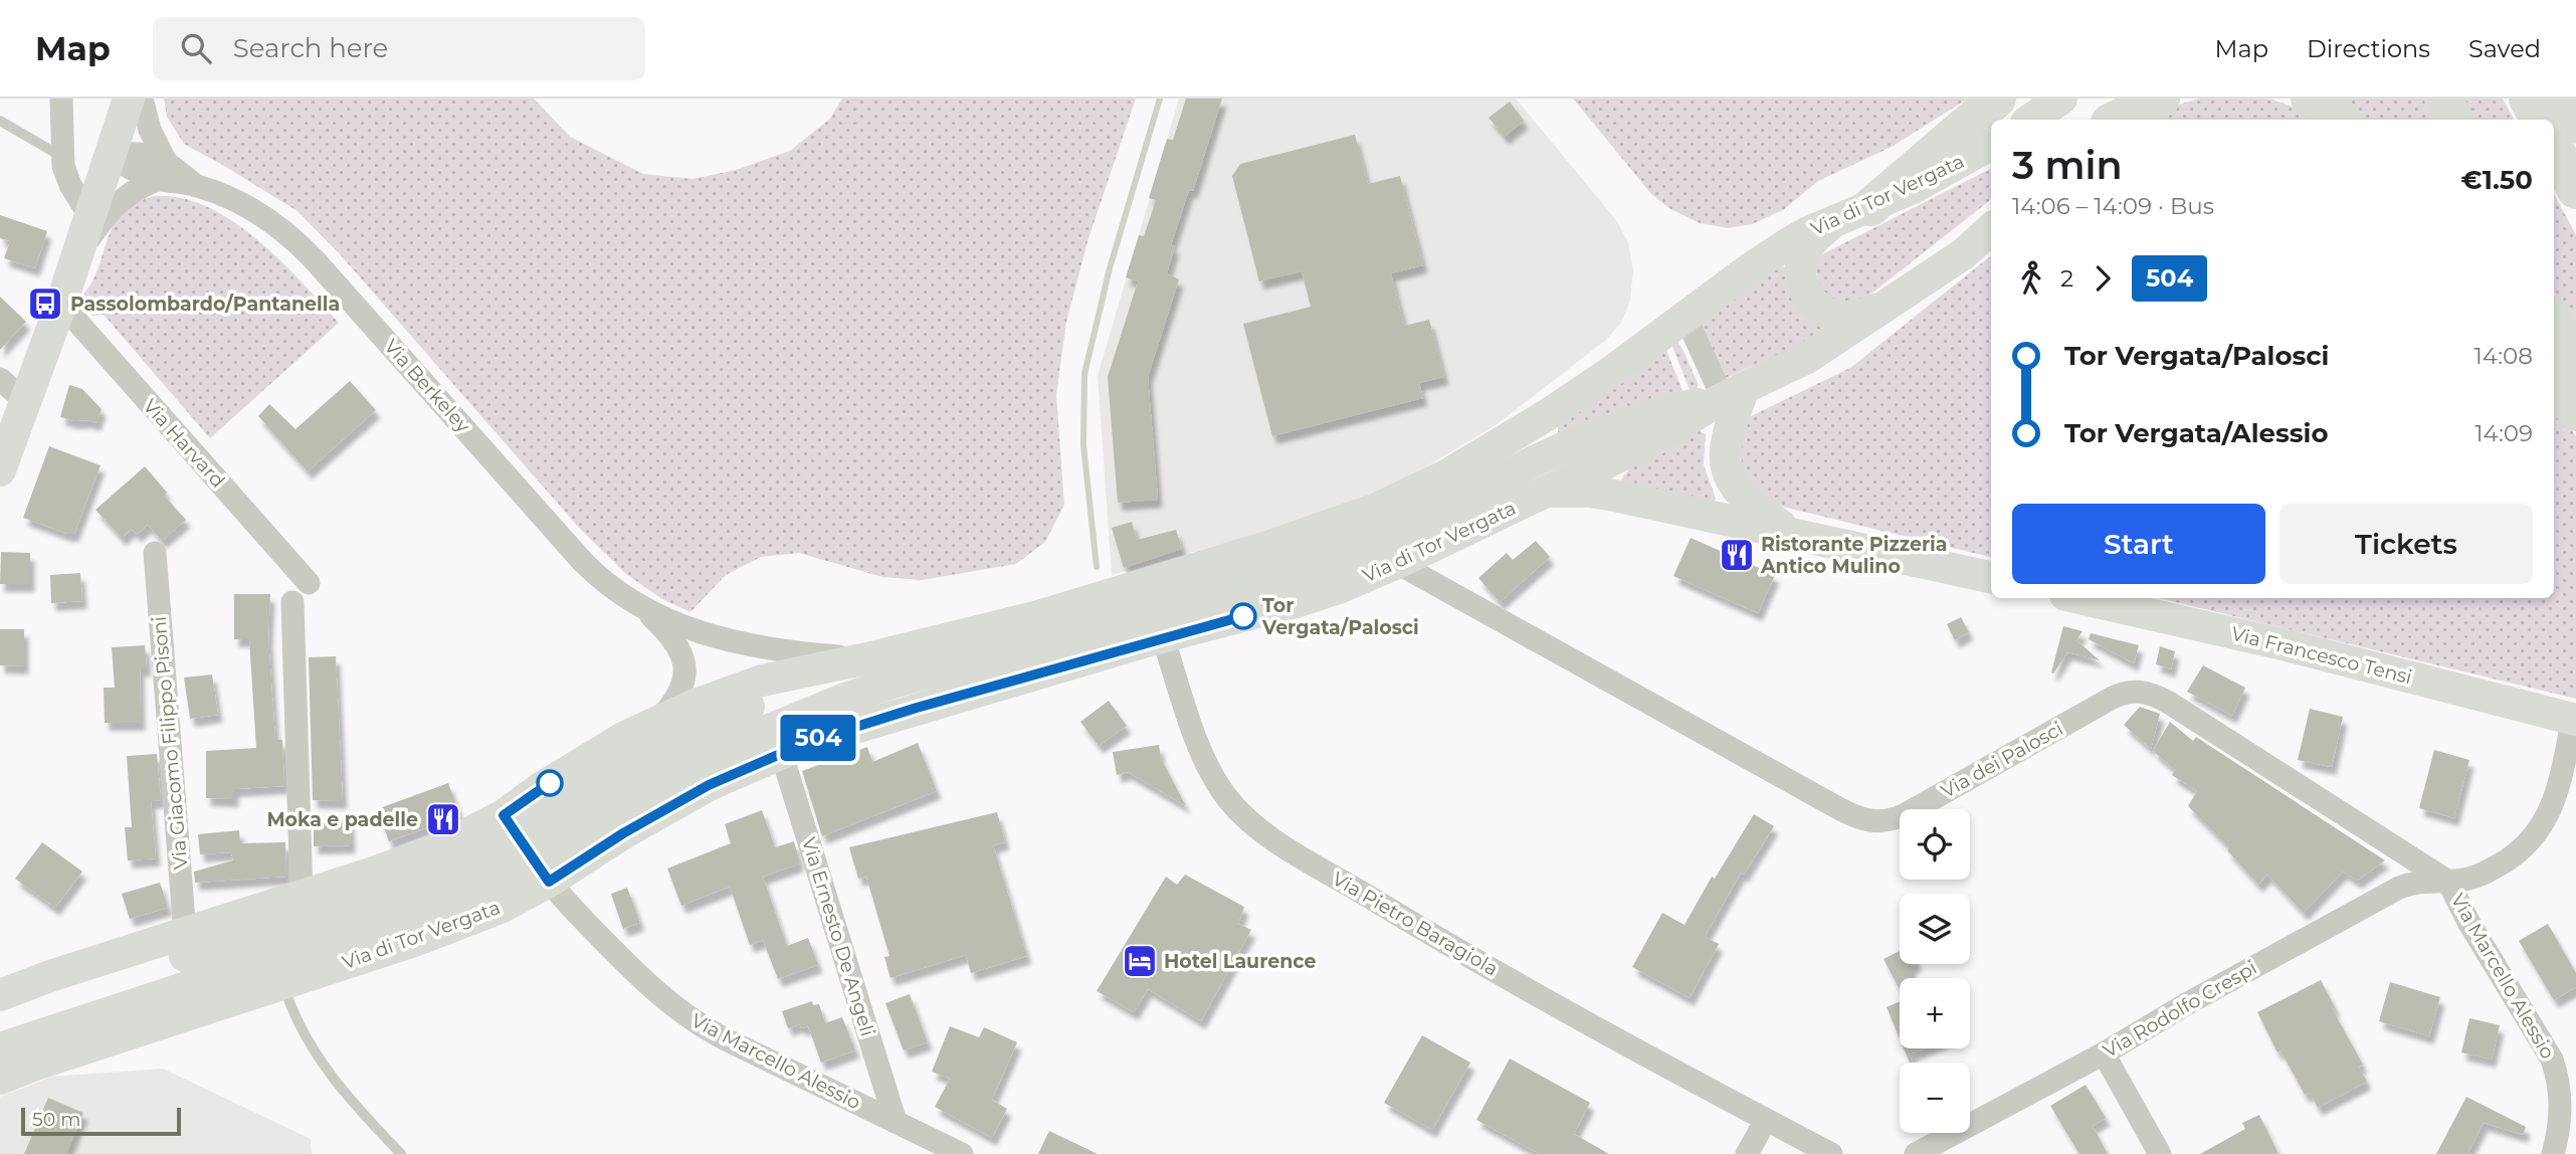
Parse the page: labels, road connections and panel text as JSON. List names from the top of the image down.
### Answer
{
  "streets": {
    "main road": ["Via di Tor Vergata", "Via Francesco Tensi"],
    "street": [
      "Via Berkeley",
      "Via Harvard",
      "Via Giacomo Filippo Pisoni",
      "Via dei Palosci",
      "Via Pietro Baragiola",
      "Via Ernesto De Angeli",
      "Via Marcello Alessio",
      "Via Rodolfo Crespi"
    ]
  },
  "crossings": [
    ["Via di Tor Vergata", "Via Berkeley"],
    ["Via di Tor Vergata", "Via Giacomo Filippo Pisoni"],
    ["Via di Tor Vergata", "Via dei Palosci"],
    ["Via di Tor Vergata", "Via Pietro Baragiola"],
    ["Via di Tor Vergata", "Via Ernesto De Angeli"],
    ["Via di Tor Vergata", "Via Marcello Alessio"],
    ["Via Francesco Tensi", "Via Rodolfo Crespi"],
    ["Via dei Palosci", "Via Marcello Alessio"],
    ["Via dei Palosci", "Via Rodolfo Crespi"],
    ["Via Ernesto De Angeli", "Via Marcello Alessio"],
    ["Via Marcello Alessio", "Via Rodolfo Crespi"]
  ],
  "places": {
    "bus stop": ["Passolombardo/Pantanella"],
    "restaurant": ["Ristorante Pizzeria Antico Mulino", "Moka e padelle"],
    "other": ["Tor Vergata/Palosci"],
    "hotel": ["Hotel Laurence"]
  },
  "lines": ["bus line 504"],
  "scale_bar": "50 m",
  "page": {
    "header": "Map",
    "search": "Search here",
    "nav": ["Map", "Directions", "Saved"],
    "on_map": "504",
    "heading": ["3 min", "14:06 – 14:09 · Bus", "€1.50"],
    "legs": ["2", "504"],
    "list": [
      {
        "name": "Tor Vergata/Palosci",
        "value": "14:08"
      },
      {
        "name": "Tor Vergata/Alessio",
        "value": "14:09"
      }
    ],
    "buttons": ["Start", "Tickets"],
    "map_buttons": ["+", "−"],
    "scale": "50 m"
  }
}
